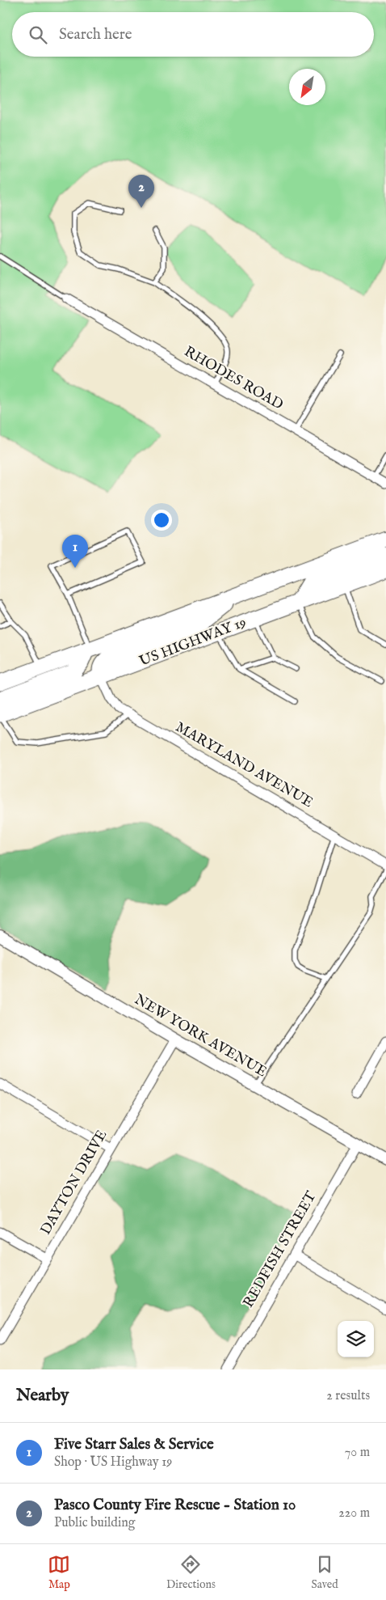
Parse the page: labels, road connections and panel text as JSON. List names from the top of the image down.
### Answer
{
  "streets": {
    "highway": ["US HIGHWAY 19"],
    "street": [
      "RHODES ROAD",
      "MARYLAND AVENUE",
      "NEW YORK AVENUE",
      "DAYTON DRIVE",
      "REDFISH STREET"
    ]
  },
  "crossings": [
    ["US HIGHWAY 19", "MARYLAND AVENUE"],
    ["NEW YORK AVENUE", "DAYTON DRIVE"],
    ["NEW YORK AVENUE", "REDFISH STREET"]
  ],
  "north": "bottom left",
  "page": {
    "search": "Search here",
    "pins": ["2", "1"],
    "heading": ["Nearby", "2 results"],
    "list": [
      {
        "mark": "1",
        "name": "Five Starr Sales & Service",
        "note": "Shop · US Highway 19",
        "value": "70 m"
      },
      {
        "mark": "2",
        "name": "Pasco County Fire Rescue - Station 10",
        "note": "Public building",
        "value": "220 m"
      }
    ],
    "nav": ["Map", "Directions", "Saved"]
  }
}
